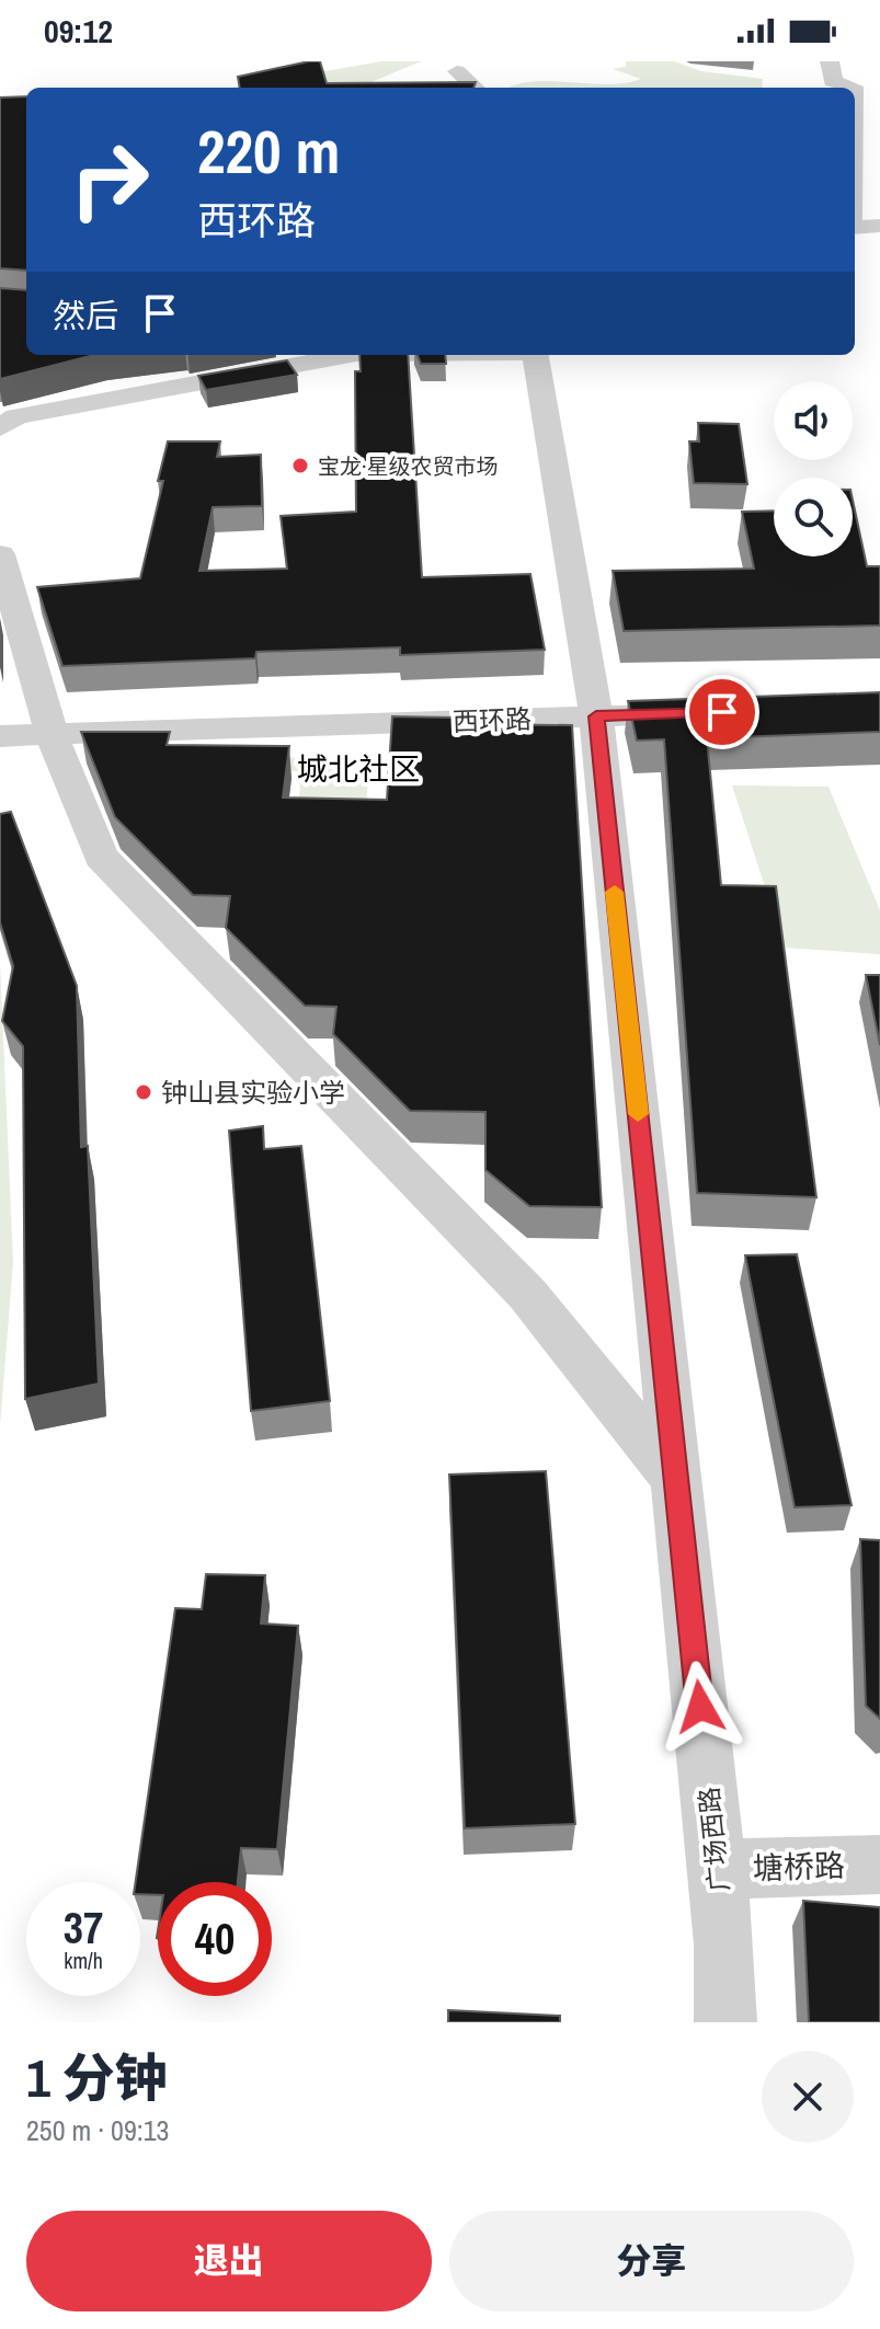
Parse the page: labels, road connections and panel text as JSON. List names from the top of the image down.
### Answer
{
  "streets": {
    "street": ["西环路", "广场西路", "塘桥路"]
  },
  "crossings": [
    ["西环路", "广场西路"],
    ["广场西路", "塘桥路"]
  ],
  "districts": ["城北社区"],
  "places": ["宝龙·星级农贸市场", "钟山县实验小学"],
  "page": {
    "status": "09:12",
    "turn": ["220 m", "西环路"],
    "then": "然后",
    "speed": "37 km/h",
    "limit": "40",
    "heading": ["1 分钟", "250 m · 09:13"],
    "buttons": ["退出", "分享"]
  }
}
